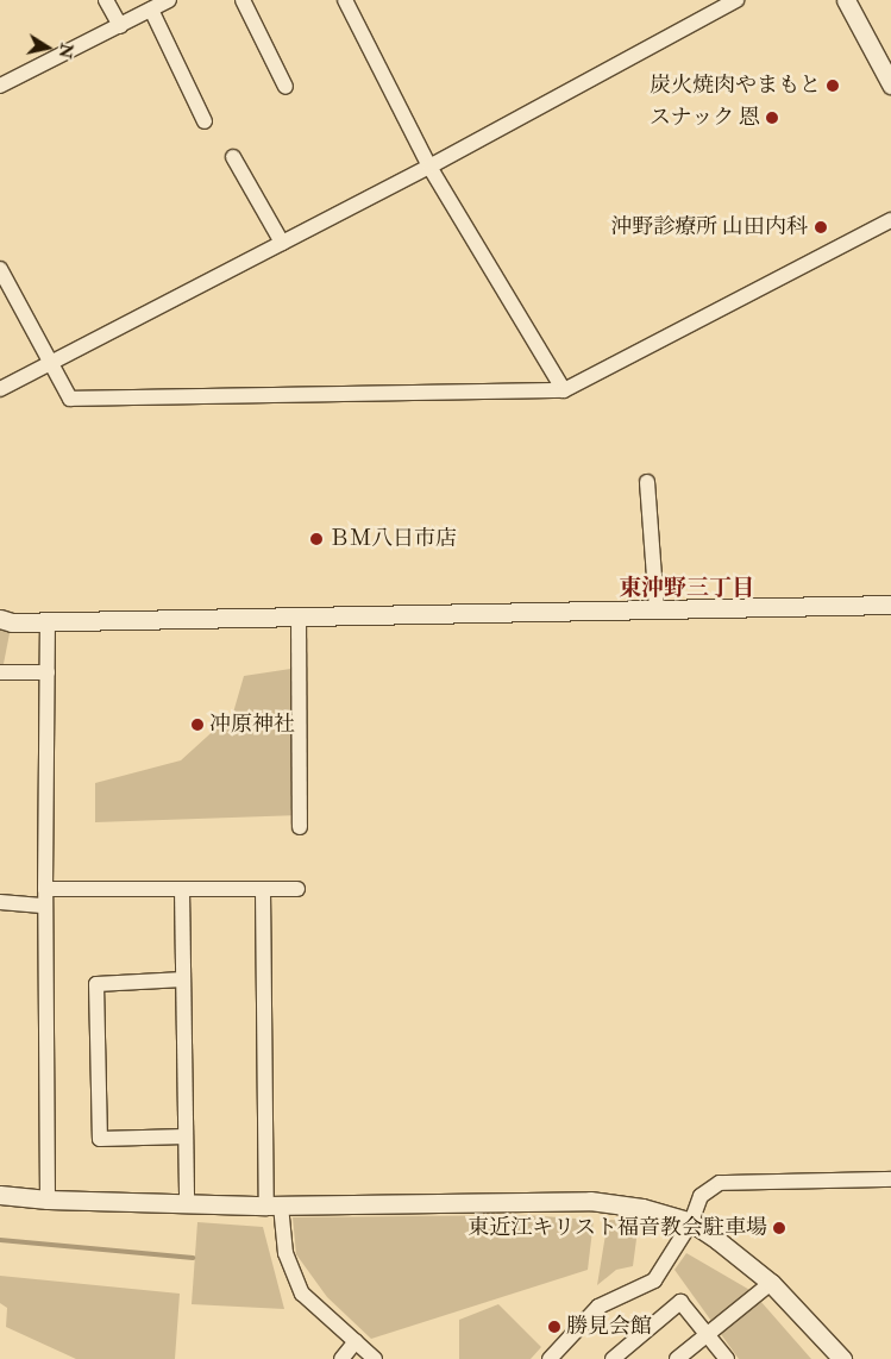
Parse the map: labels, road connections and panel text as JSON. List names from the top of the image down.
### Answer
{
  "districts": ["東沖野三丁目"],
  "places": [
    "炭火焼肉やまもと",
    "スナック 恩",
    "沖野診療所 山田内科",
    "ＢＭ八日市店",
    "冲原神社",
    "東近江キリスト福音教会駐車場",
    "勝見会館"
  ],
  "north": "right"
}
